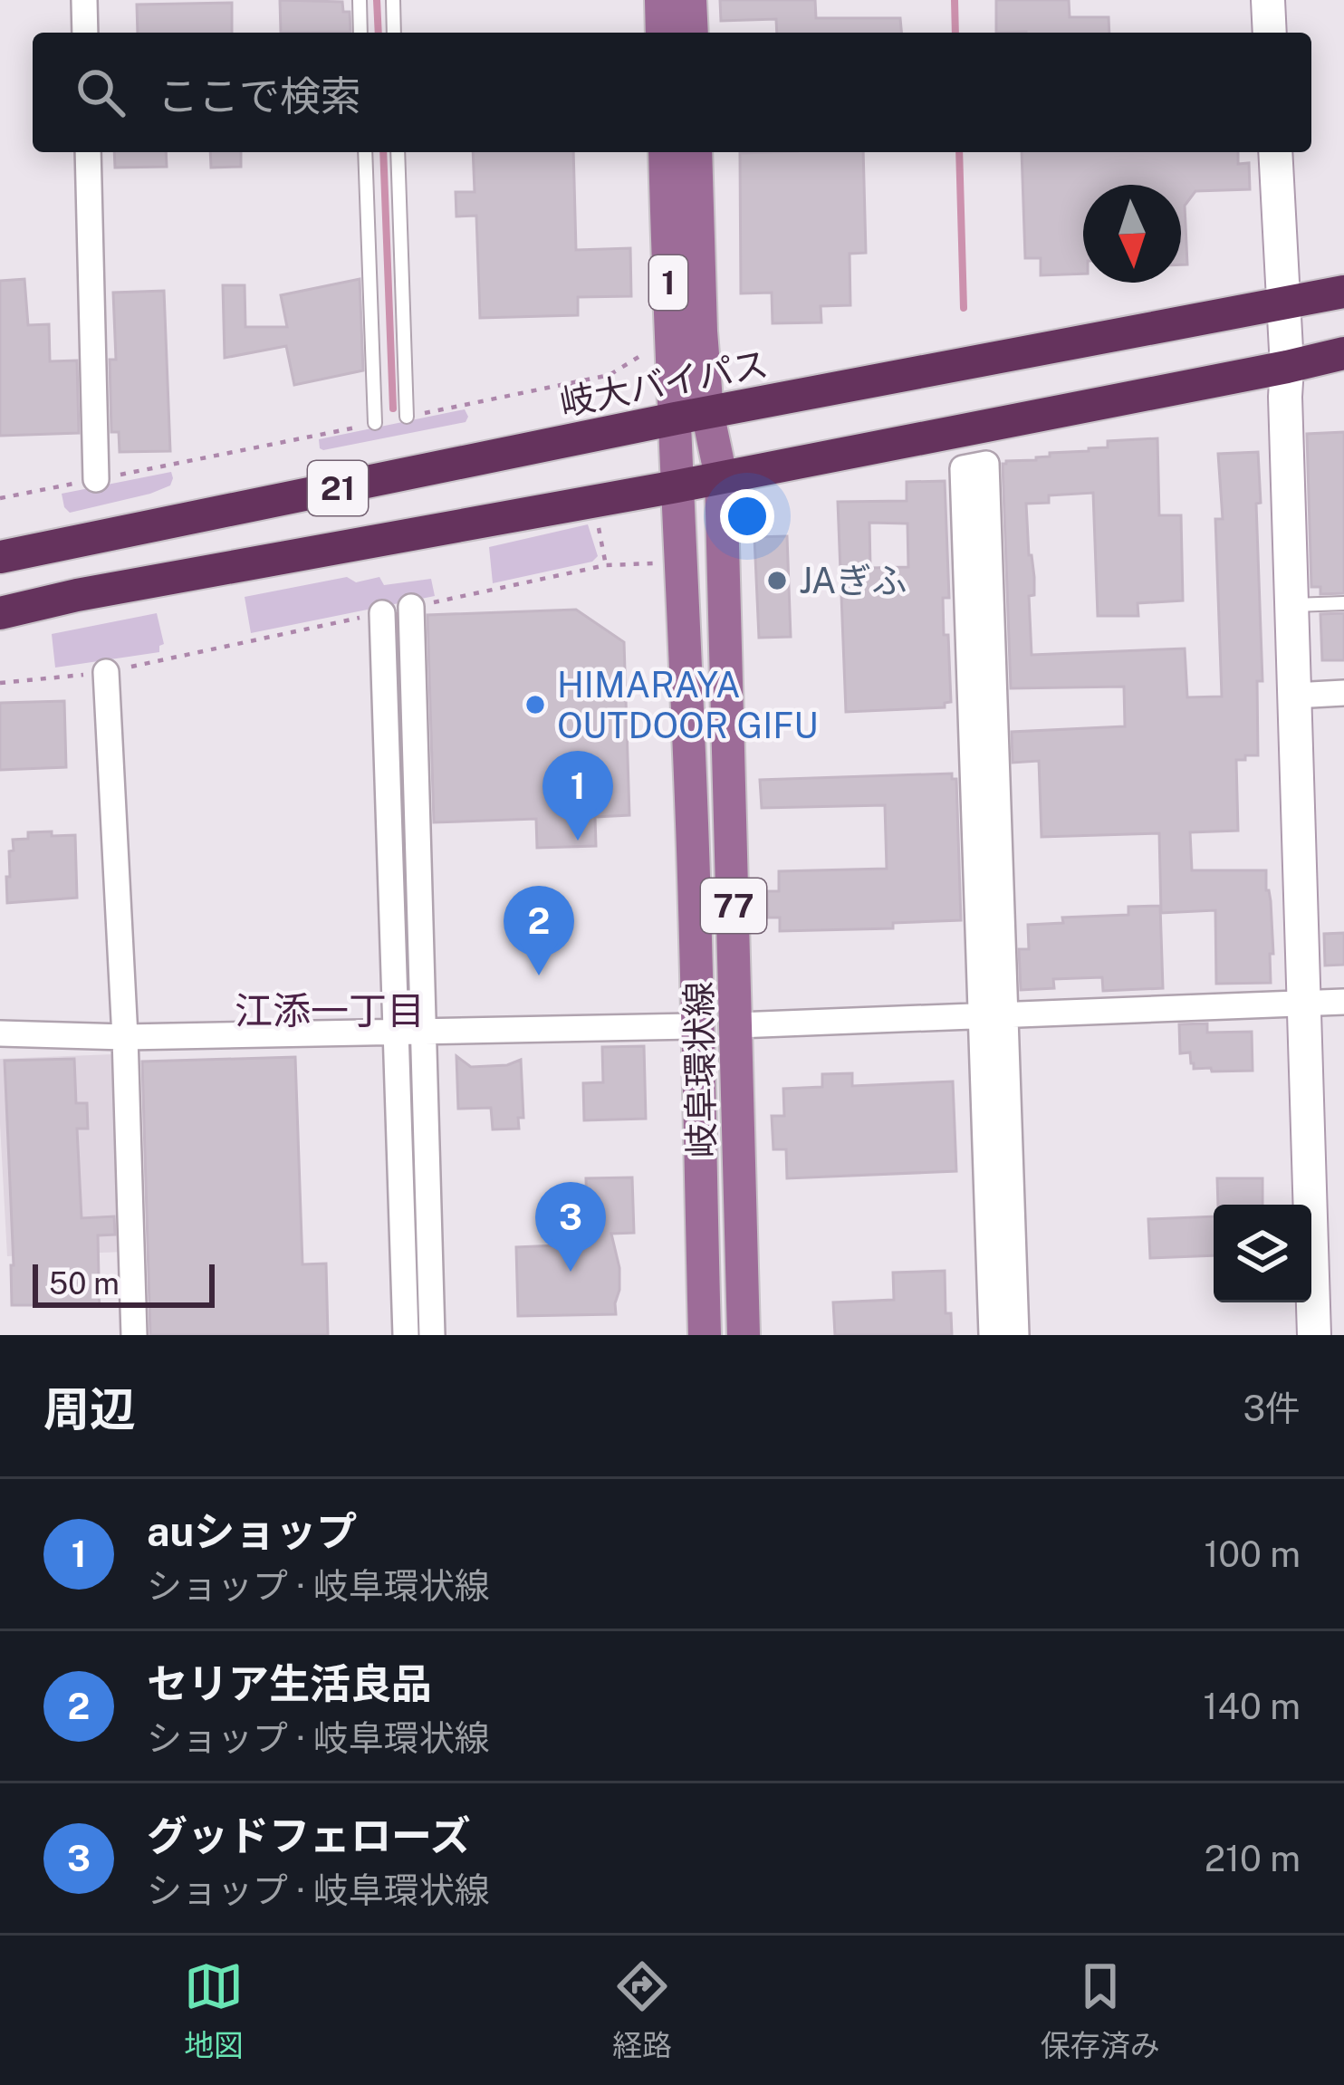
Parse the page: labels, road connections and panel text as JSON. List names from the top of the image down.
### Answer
{
  "streets": {
    "highway": ["岐大バイパス", "21"],
    "main road": ["1", "77", "岐阜環状線"]
  },
  "crossings": [
    ["1", "岐大バイパス"],
    ["1", "77"],
    ["岐大バイパス", "77"],
    ["21", "77"],
    ["21", "岐阜環状線"],
    ["77", "岐阜環状線"]
  ],
  "districts": ["江添一丁目"],
  "places": ["JAぎふ", "HIMARAYA OUTDOOR GIFU"],
  "scale_bar": "50 m",
  "north": "bottom",
  "page": {
    "search": "ここで検索",
    "pins": ["1", "2", "3"],
    "scale": "50 m",
    "heading": ["周辺", "3件"],
    "list": [
      {
        "mark": "1",
        "name": "auショップ",
        "note": "ショップ · 岐阜環状線",
        "value": "100 m"
      },
      {
        "mark": "2",
        "name": "セリア生活良品",
        "note": "ショップ · 岐阜環状線",
        "value": "140 m"
      },
      {
        "mark": "3",
        "name": "グッドフェローズ",
        "note": "ショップ · 岐阜環状線",
        "value": "210 m"
      }
    ],
    "nav": ["地図", "経路", "保存済み"]
  }
}
